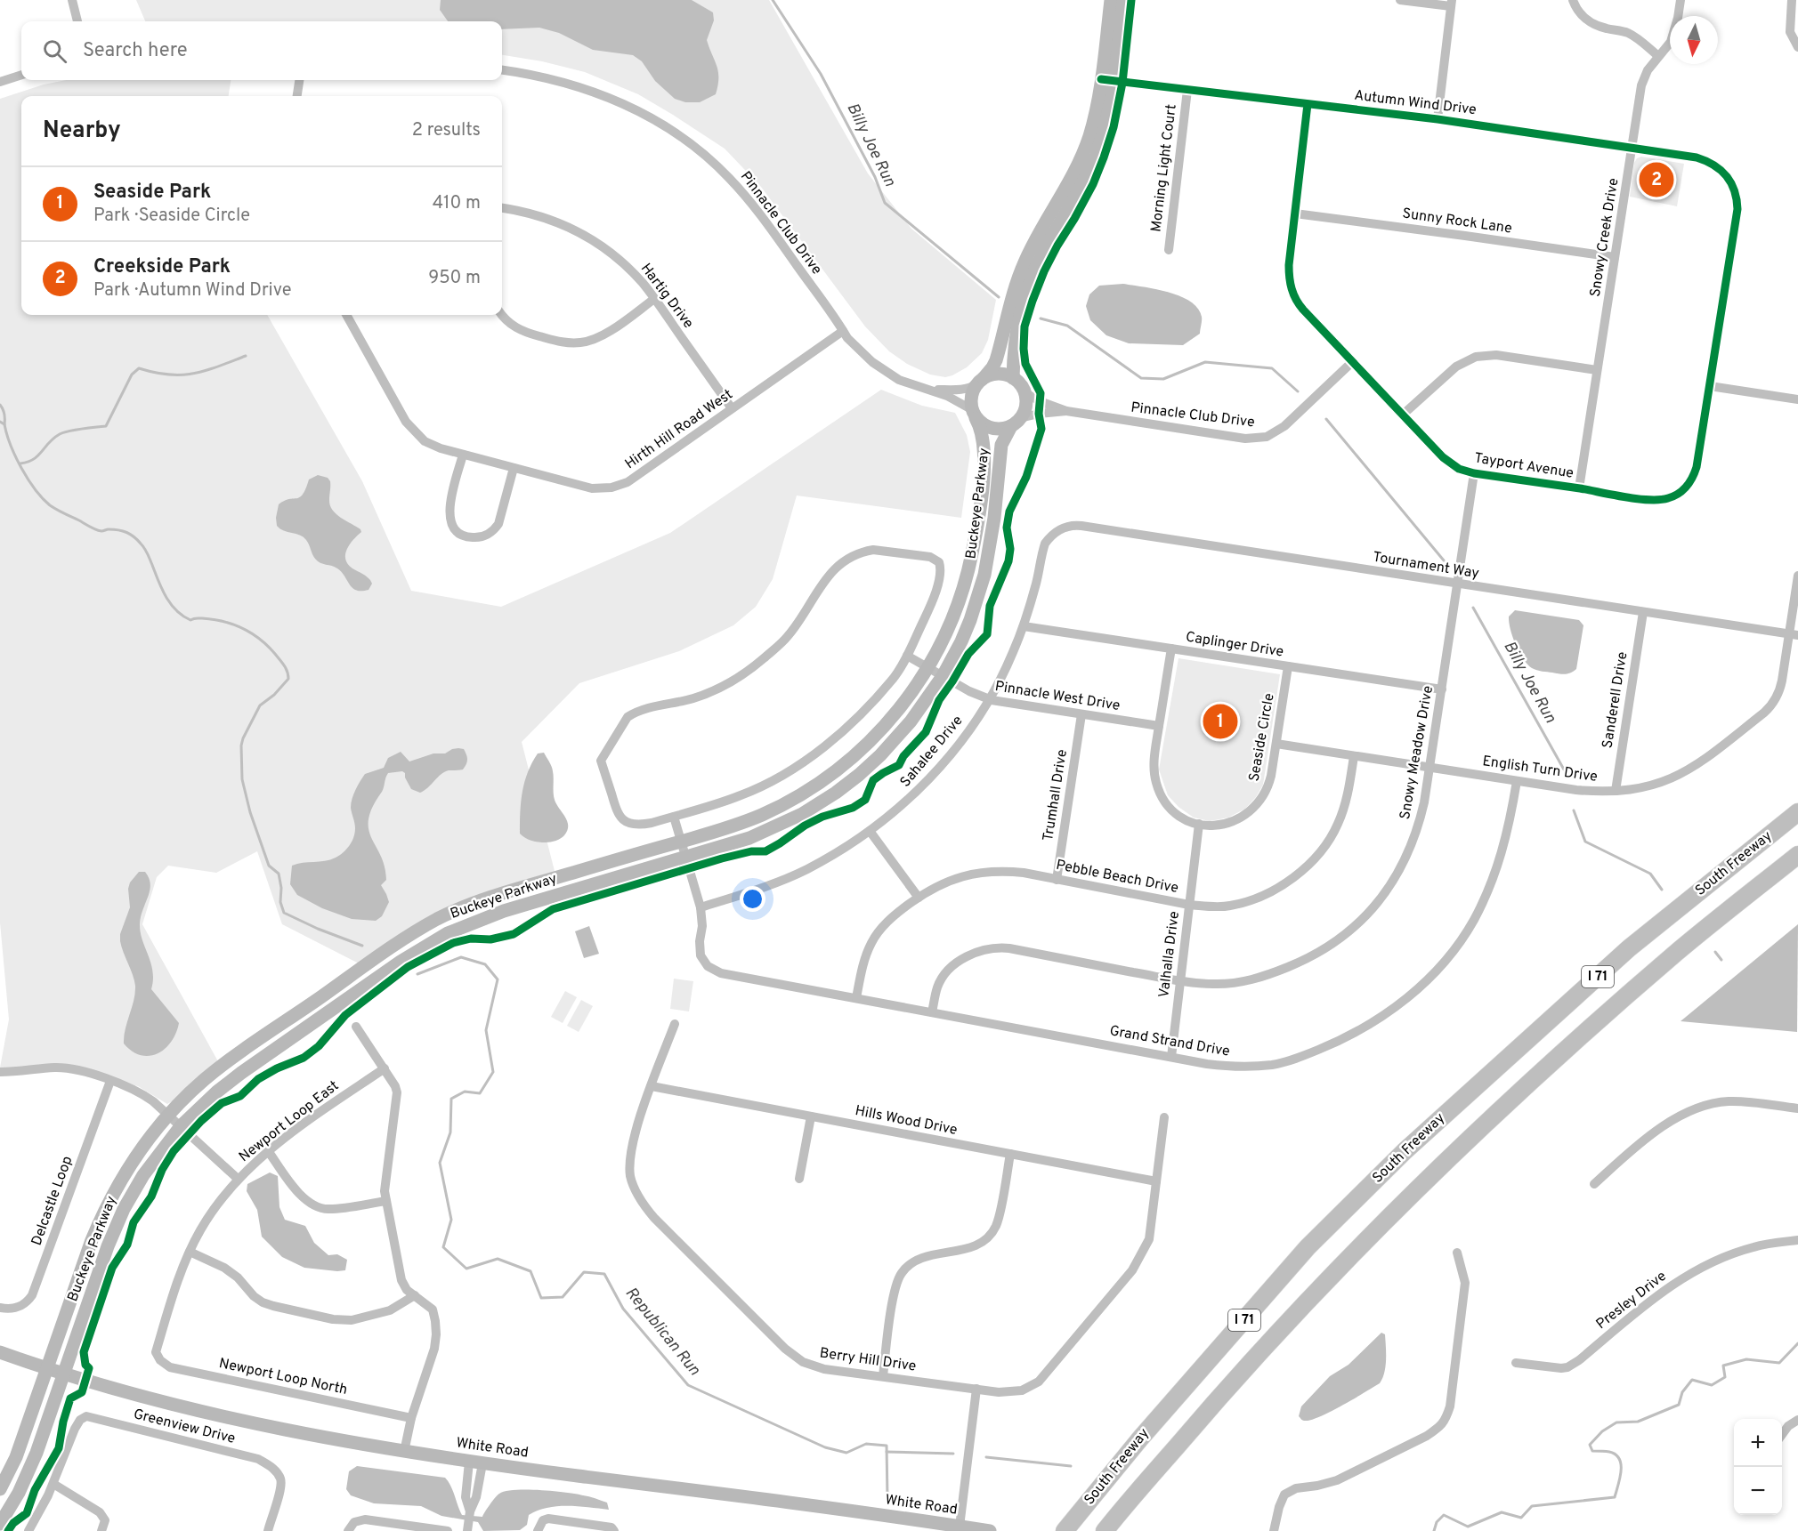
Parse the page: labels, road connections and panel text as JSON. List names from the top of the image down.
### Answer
{
  "streets": {
    "highway": ["South Freeway", "I 71"],
    "street": [
      "Autumn Wind Drive",
      "Morning Light Court",
      "Sunny Rock Lane",
      "Pinnacle Club Drive",
      "Snowy Creek Drive",
      "Hartig Drive",
      "Hirth Hill Road West",
      "Tayport Avenue",
      "Buckeye Parkway",
      "Tournament Way",
      "Caplinger Drive",
      "Pinnacle West Drive",
      "Sanderell Drive",
      "Seaside Circle",
      "Sahalee Drive",
      "Snowy Meadow Drive",
      "English Turn Drive",
      "Trumhall Drive",
      "Pebble Beach Drive",
      "Valhalla Drive",
      "Grand Strand Drive",
      "Hills Wood Drive",
      "Newport Loop East",
      "Delcastle Loop",
      "Presley Drive",
      "Berry Hill Drive",
      "Newport Loop North",
      "Greenview Drive",
      "White Road"
    ]
  },
  "crossings": [
    ["Autumn Wind Drive", "Morning Light Court"],
    ["Autumn Wind Drive", "Snowy Creek Drive"],
    ["Autumn Wind Drive", "Tayport Avenue"],
    ["Sunny Rock Lane", "Snowy Creek Drive"],
    ["Sunny Rock Lane", "Tayport Avenue"],
    ["Pinnacle Club Drive", "Hirth Hill Road West"],
    ["Pinnacle Club Drive", "Tayport Avenue"],
    ["Pinnacle Club Drive", "Buckeye Parkway"],
    ["Snowy Creek Drive", "Tayport Avenue"],
    ["Hartig Drive", "Hirth Hill Road West"],
    ["Tayport Avenue", "Snowy Meadow Drive"],
    ["Buckeye Parkway", "Pinnacle West Drive"],
    ["Buckeye Parkway", "White Road"],
    ["Tournament Way", "Sanderell Drive"],
    ["Tournament Way", "Sahalee Drive"],
    ["Tournament Way", "Snowy Meadow Drive"],
    ["Tournament Way", "English Turn Drive"],
    ["Caplinger Drive", "Seaside Circle"],
    ["Caplinger Drive", "Sahalee Drive"],
    ["Caplinger Drive", "Snowy Meadow Drive"],
    ["Pinnacle West Drive", "Seaside Circle"],
    ["Pinnacle West Drive", "Sahalee Drive"],
    ["Pinnacle West Drive", "Trumhall Drive"],
    ["Sanderell Drive", "English Turn Drive"],
    ["Seaside Circle", "English Turn Drive"],
    ["Seaside Circle", "Valhalla Drive"],
    ["Sahalee Drive", "Grand Strand Drive"],
    ["Snowy Meadow Drive", "English Turn Drive"],
    ["Snowy Meadow Drive", "Valhalla Drive"],
    ["Snowy Meadow Drive", "Grand Strand Drive"],
    ["English Turn Drive", "Pebble Beach Drive"],
    ["English Turn Drive", "Grand Strand Drive"],
    ["Trumhall Drive", "Pebble Beach Drive"],
    ["Pebble Beach Drive", "Valhalla Drive"],
    ["Pebble Beach Drive", "Grand Strand Drive"],
    ["Valhalla Drive", "Grand Strand Drive"],
    ["Hills Wood Drive", "Berry Hill Drive"],
    ["Newport Loop East", "Newport Loop North"]
  ],
  "water": ["Billy Joe Run", "Republican Run"],
  "north": "bottom",
  "page": {
    "search": "Search here",
    "heading": ["Nearby", "2 results"],
    "pins": ["2", "1"],
    "list": [
      {
        "mark": "1",
        "name": "Seaside Park",
        "note": "Park · Seaside Circle",
        "value": "410 m"
      },
      {
        "mark": "2",
        "name": "Creekside Park",
        "note": "Park · Autumn Wind Drive",
        "value": "950 m"
      }
    ],
    "map_buttons": ["+", "−"]
  }
}
